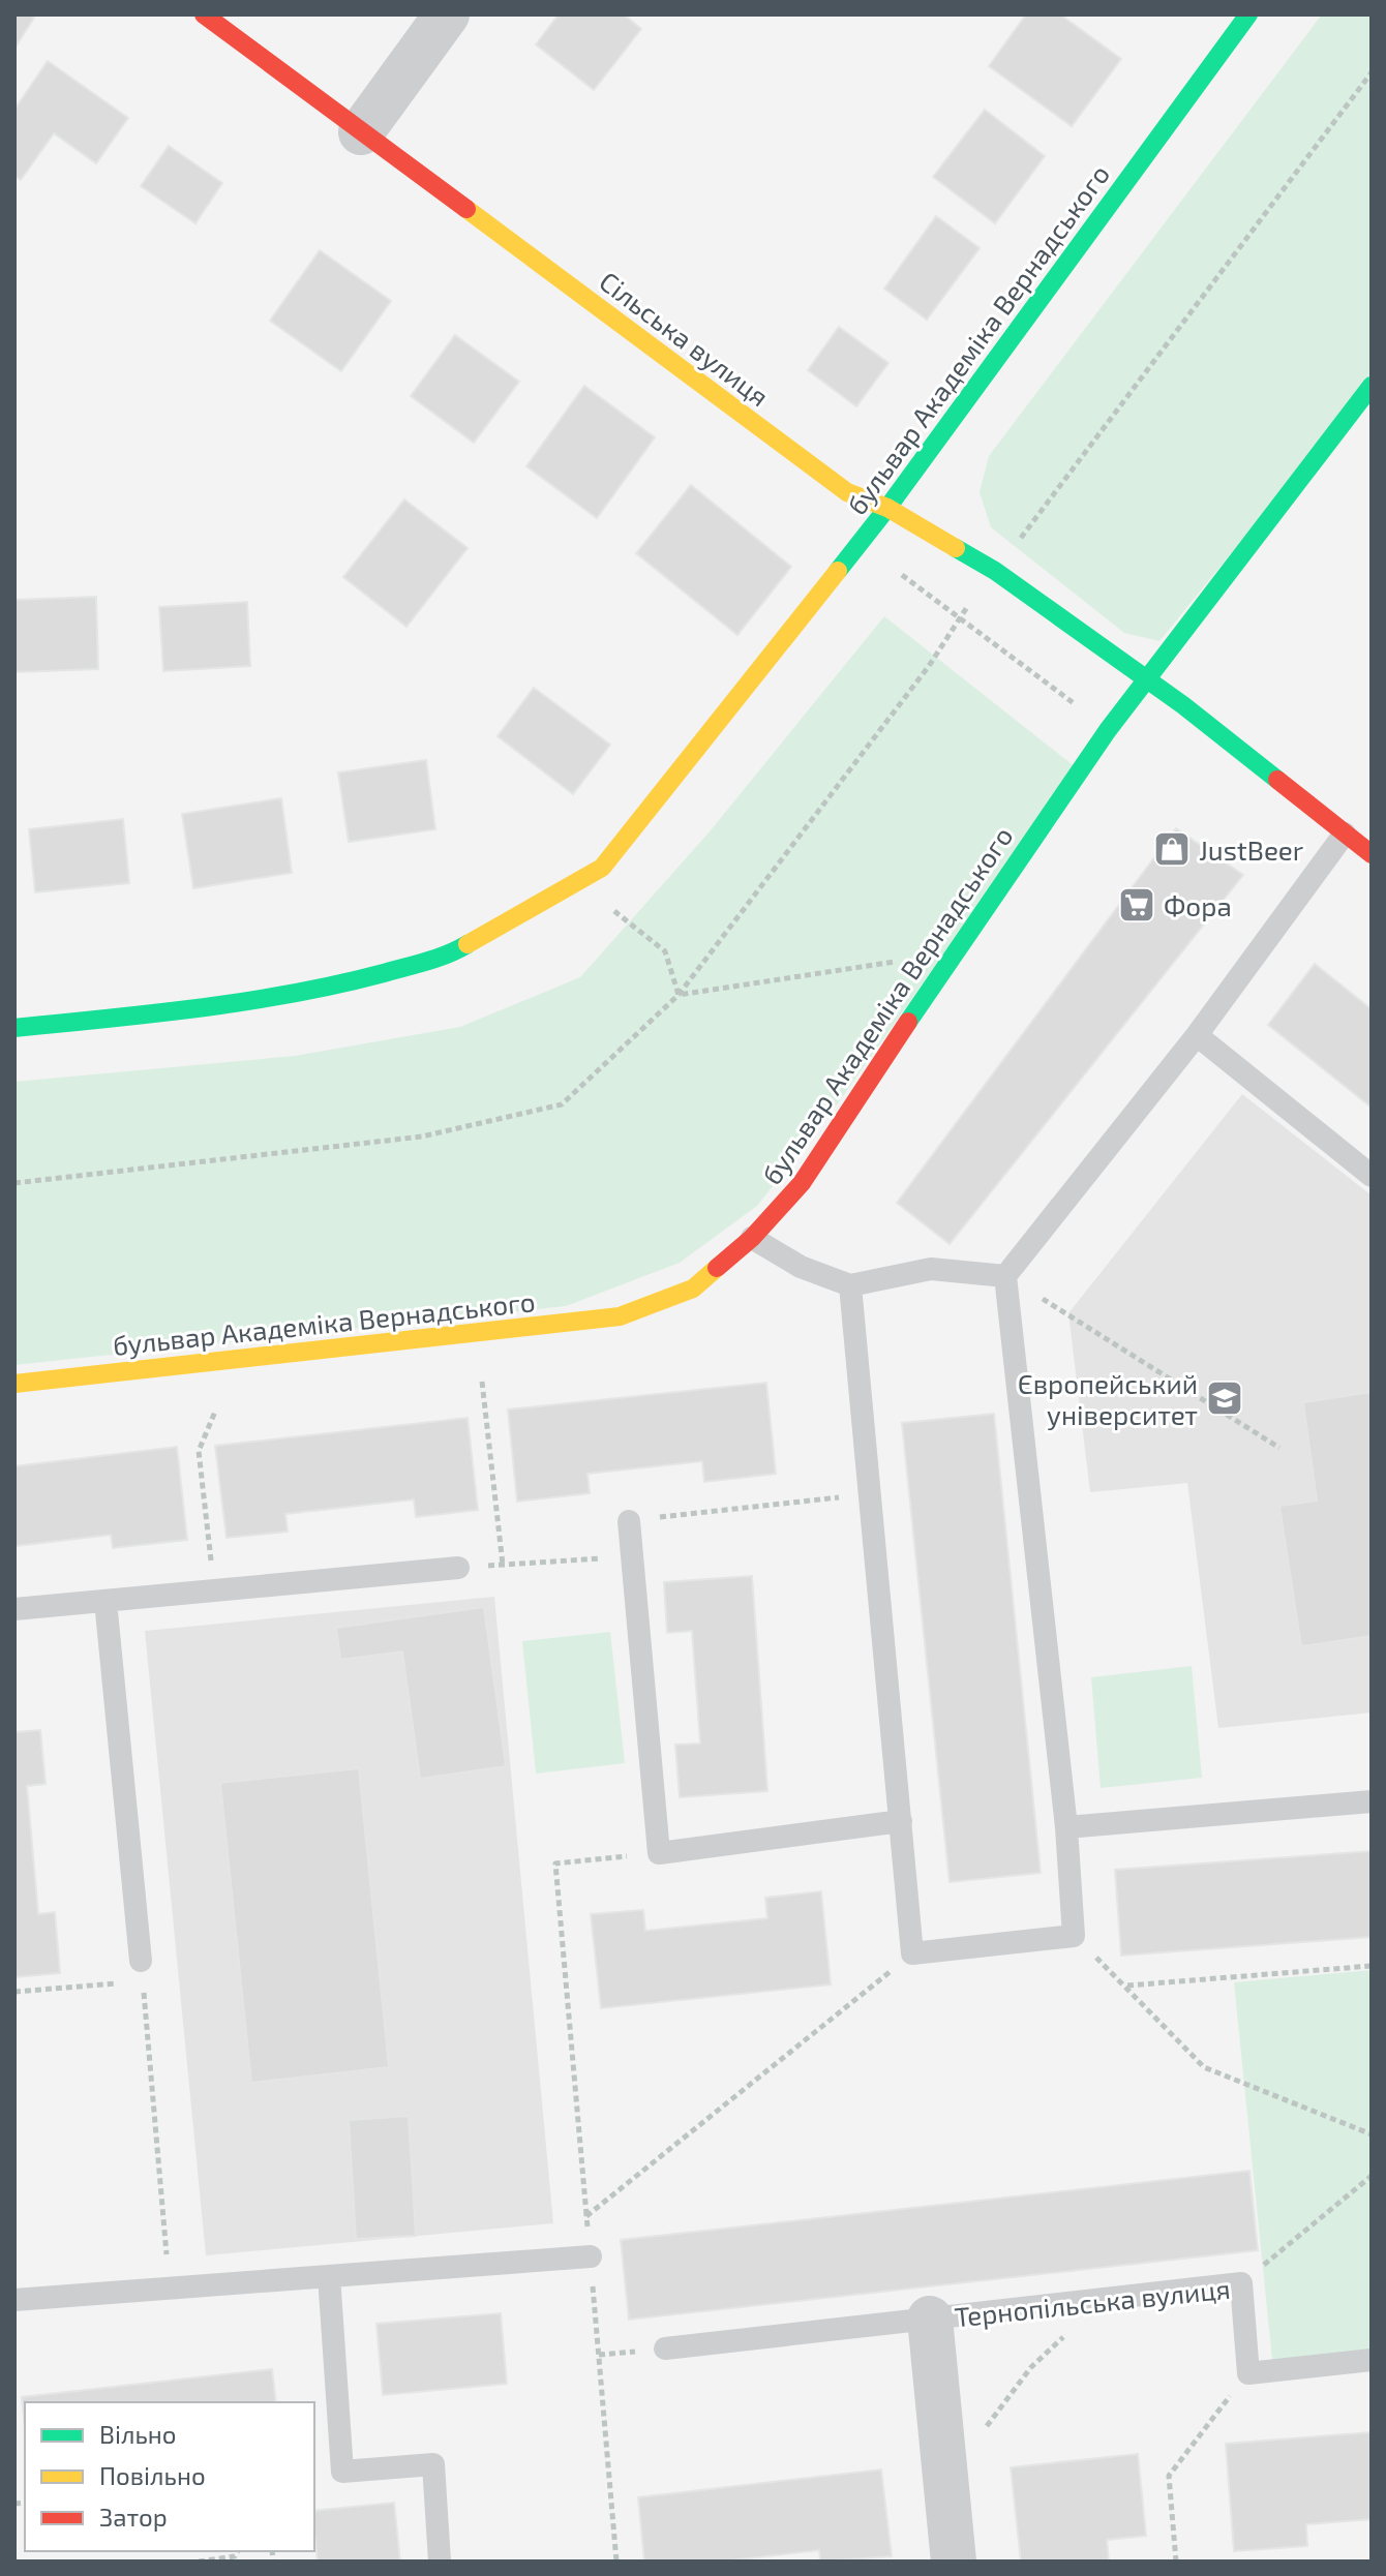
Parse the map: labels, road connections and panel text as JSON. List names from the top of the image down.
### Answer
{
  "streets": {
    "main road": ["Сільська вулиця", "бульвар Академіка Вернадського"],
    "lane": ["Тернопільська вулиця"]
  },
  "crossings": [
    ["Сільська вулиця", "бульвар Академіка Вернадського"]
  ],
  "places": {
    "shop": ["JustBeer"],
    "supermarket": ["Фора"],
    "school or university": ["Європейський університет"]
  },
  "legend": ["Вільно", "Повільно", "Затор"]
}
